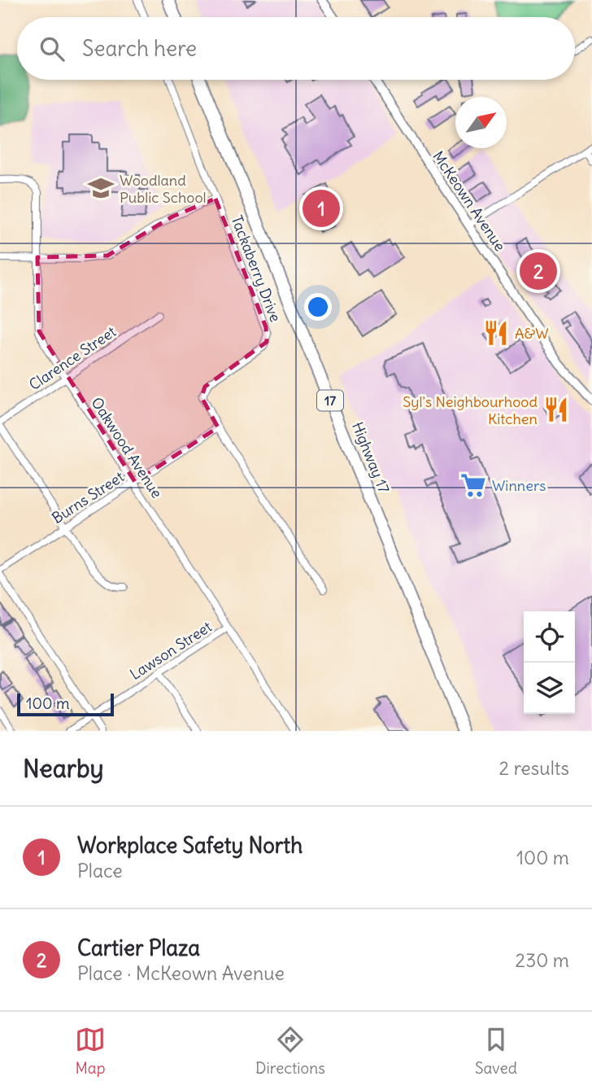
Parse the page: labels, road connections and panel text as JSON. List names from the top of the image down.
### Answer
{
  "streets": {
    "highway": ["17", "Highway 17"],
    "street": [
      "McKeown Avenue",
      "Tackaberry Drive",
      "Clarence Street",
      "Oakwood Avenue",
      "Burns Street",
      "Lawson Street"
    ]
  },
  "crossings": [
    ["Tackaberry Drive", "Burns Street"],
    ["Clarence Street", "Oakwood Avenue"],
    ["Oakwood Avenue", "Burns Street"],
    ["Oakwood Avenue", "Lawson Street"]
  ],
  "places": {
    "school or university": ["Woodland Public School"],
    "restaurant": ["A&W", "Syl's Neighbourhood Kitchen"],
    "supermarket": ["Winners"]
  },
  "scale_bar": "100 m",
  "north": "top right",
  "page": {
    "search": "Search here",
    "pins": ["1", "2"],
    "scale": "100 m",
    "heading": ["Nearby", "2 results"],
    "list": [
      {
        "mark": "1",
        "name": "Workplace Safety North",
        "note": "Place",
        "value": "100 m"
      },
      {
        "mark": "2",
        "name": "Cartier Plaza",
        "note": "Place · McKeown Avenue",
        "value": "230 m"
      }
    ],
    "nav": ["Map", "Directions", "Saved"]
  }
}
